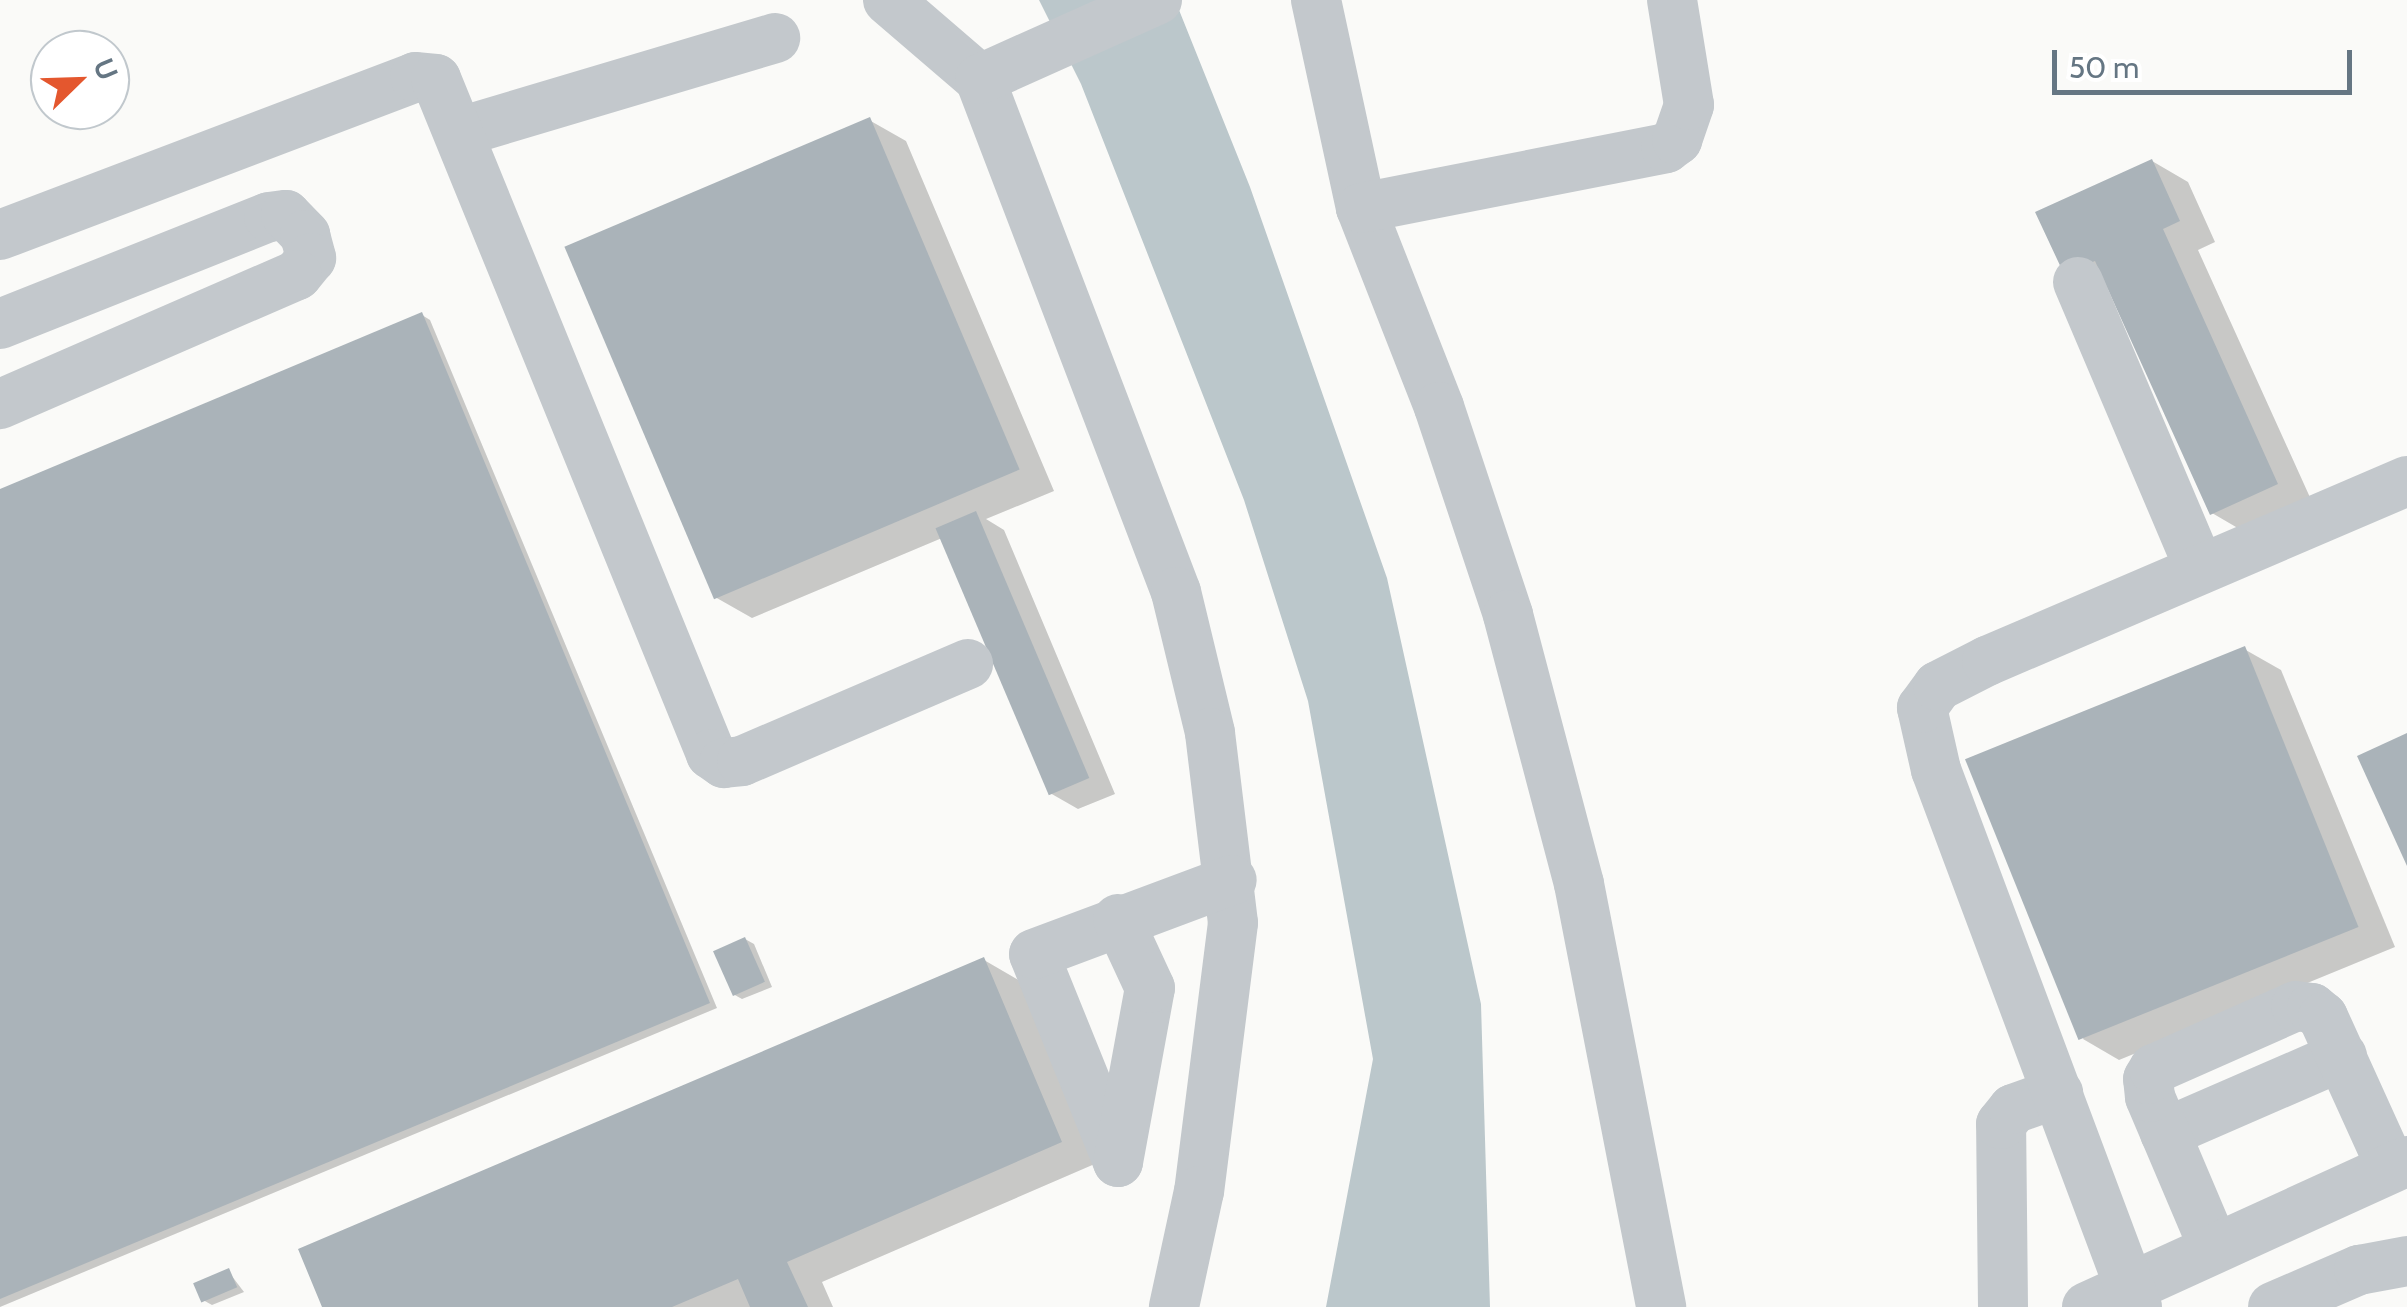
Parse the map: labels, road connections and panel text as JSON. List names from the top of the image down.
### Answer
{
  "scale_bar": "50 m",
  "north": "top right"
}
